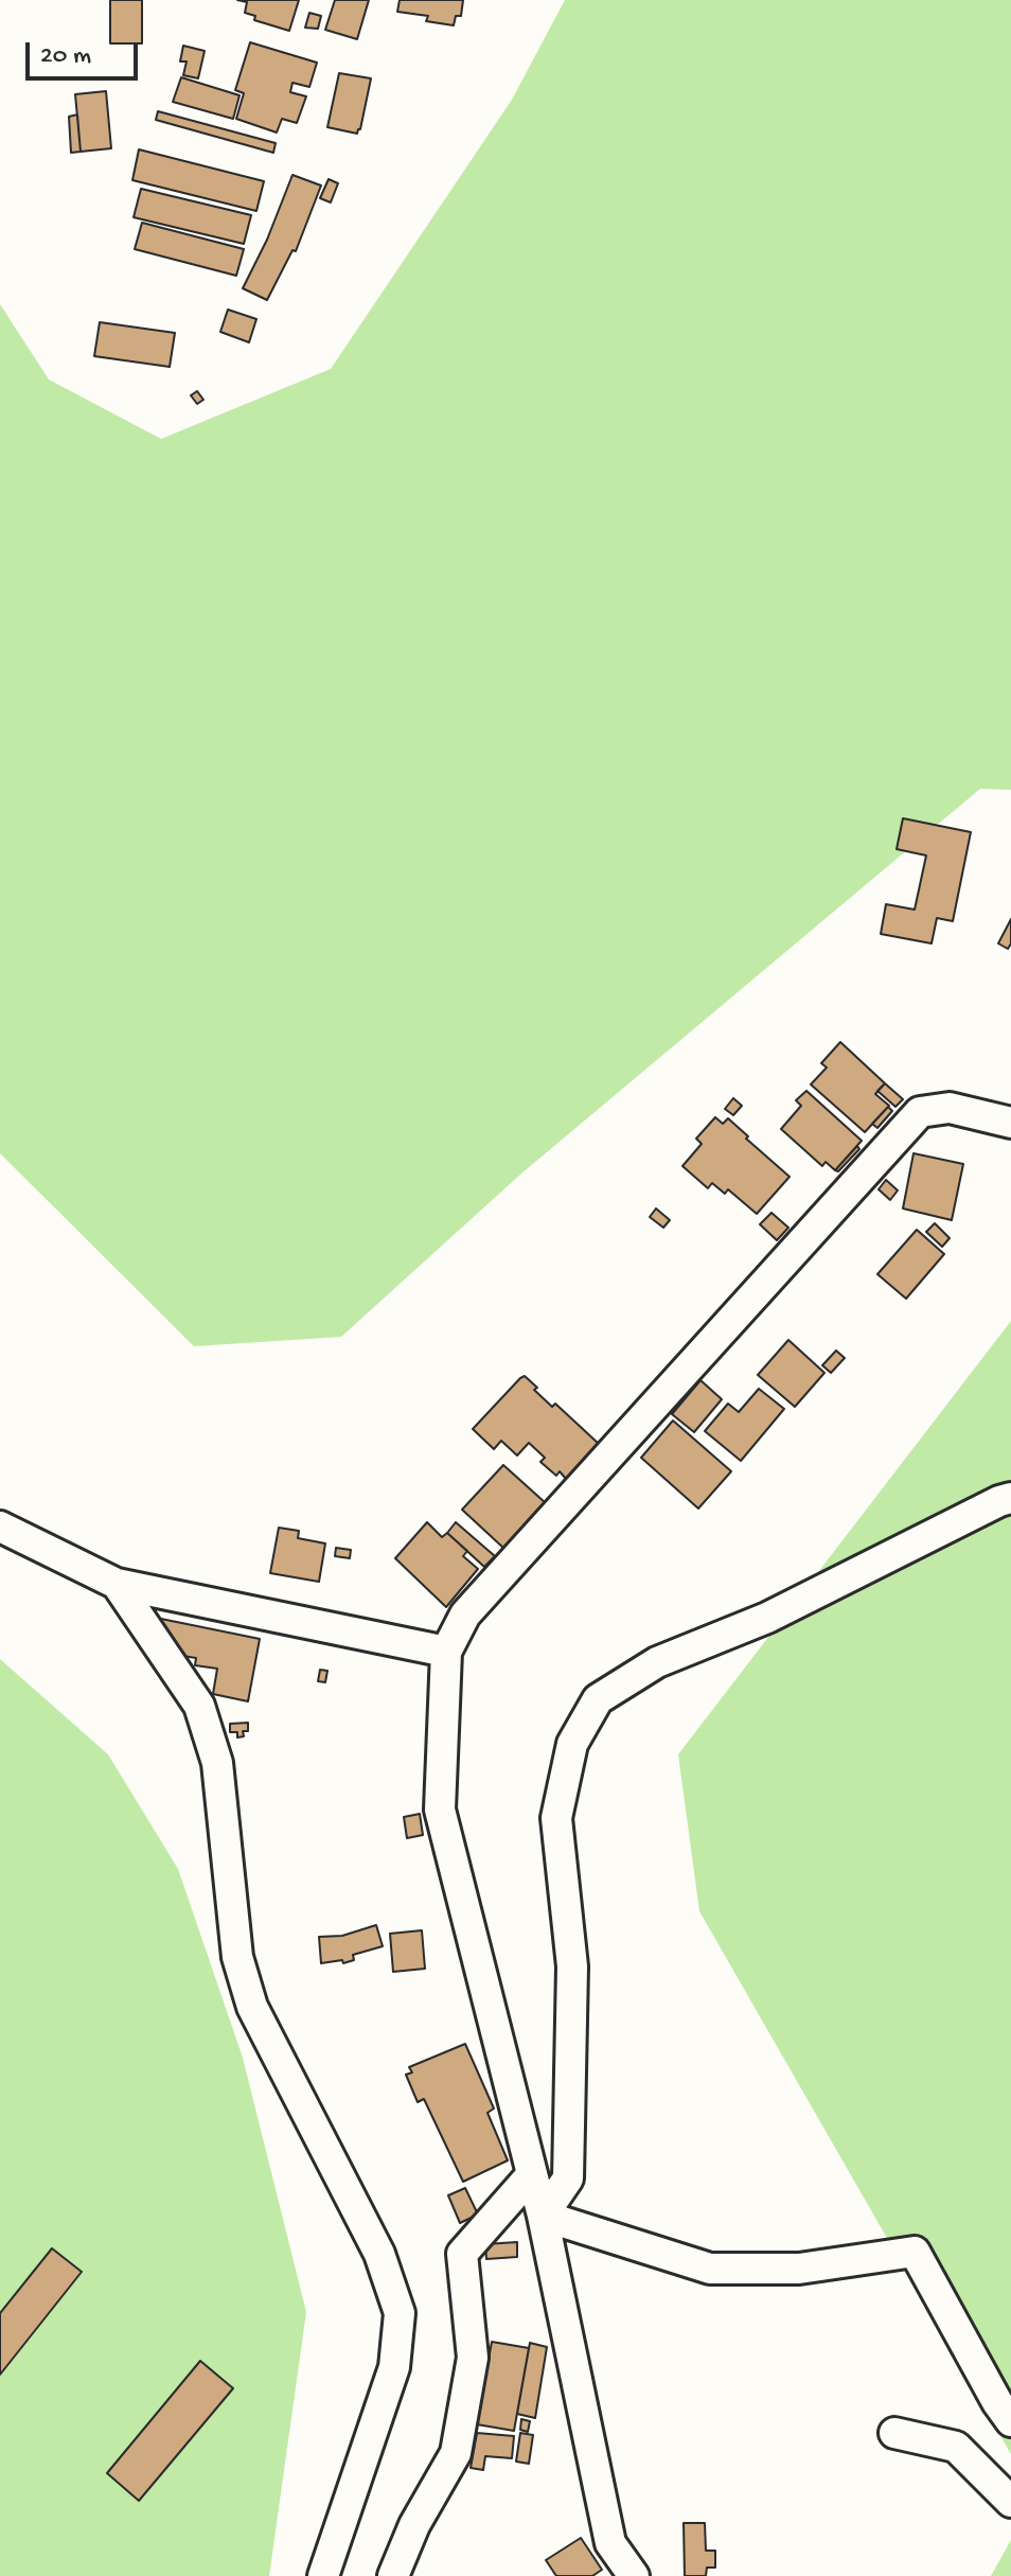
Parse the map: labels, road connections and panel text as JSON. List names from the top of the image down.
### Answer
{
  "scale_bar": "20 m"
}
